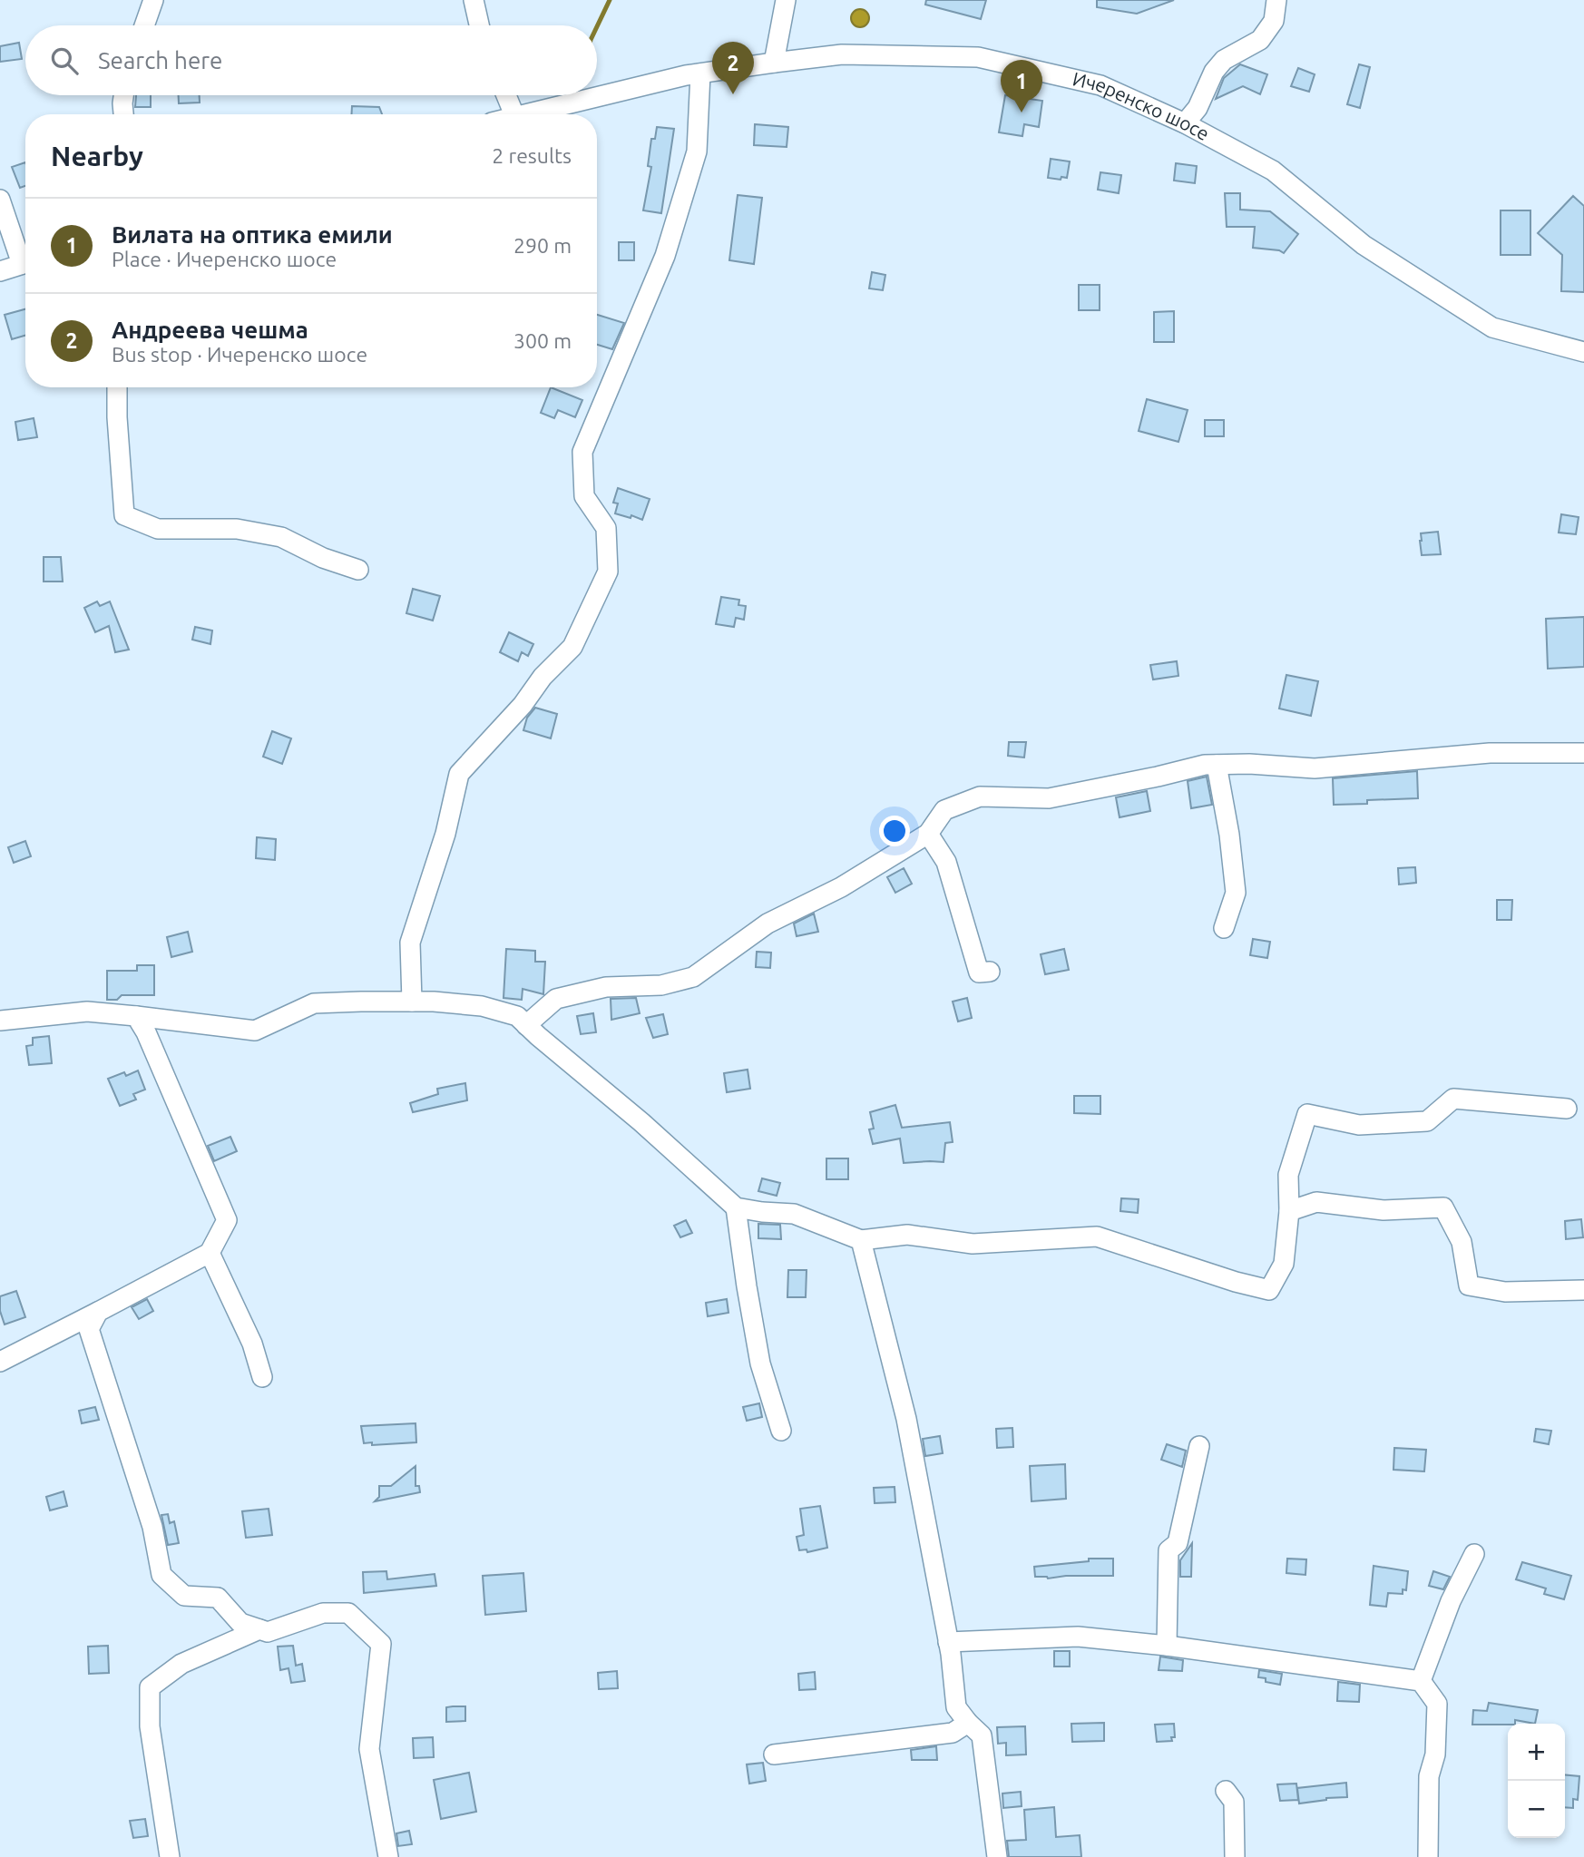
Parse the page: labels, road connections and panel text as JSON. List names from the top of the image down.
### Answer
{
  "streets": {
    "street": ["Ичеренско шосе"]
  },
  "page": {
    "search": "Search here",
    "pins": ["2", "1"],
    "heading": ["Nearby", "2 results"],
    "list": [
      {
        "mark": "1",
        "name": "Вилата на оптика емили",
        "note": "Place · Ичеренско шосе",
        "value": "290 m"
      },
      {
        "mark": "2",
        "name": "Андреева чешма",
        "note": "Bus stop · Ичеренско шосе",
        "value": "300 m"
      }
    ],
    "map_buttons": ["+", "−"]
  }
}
